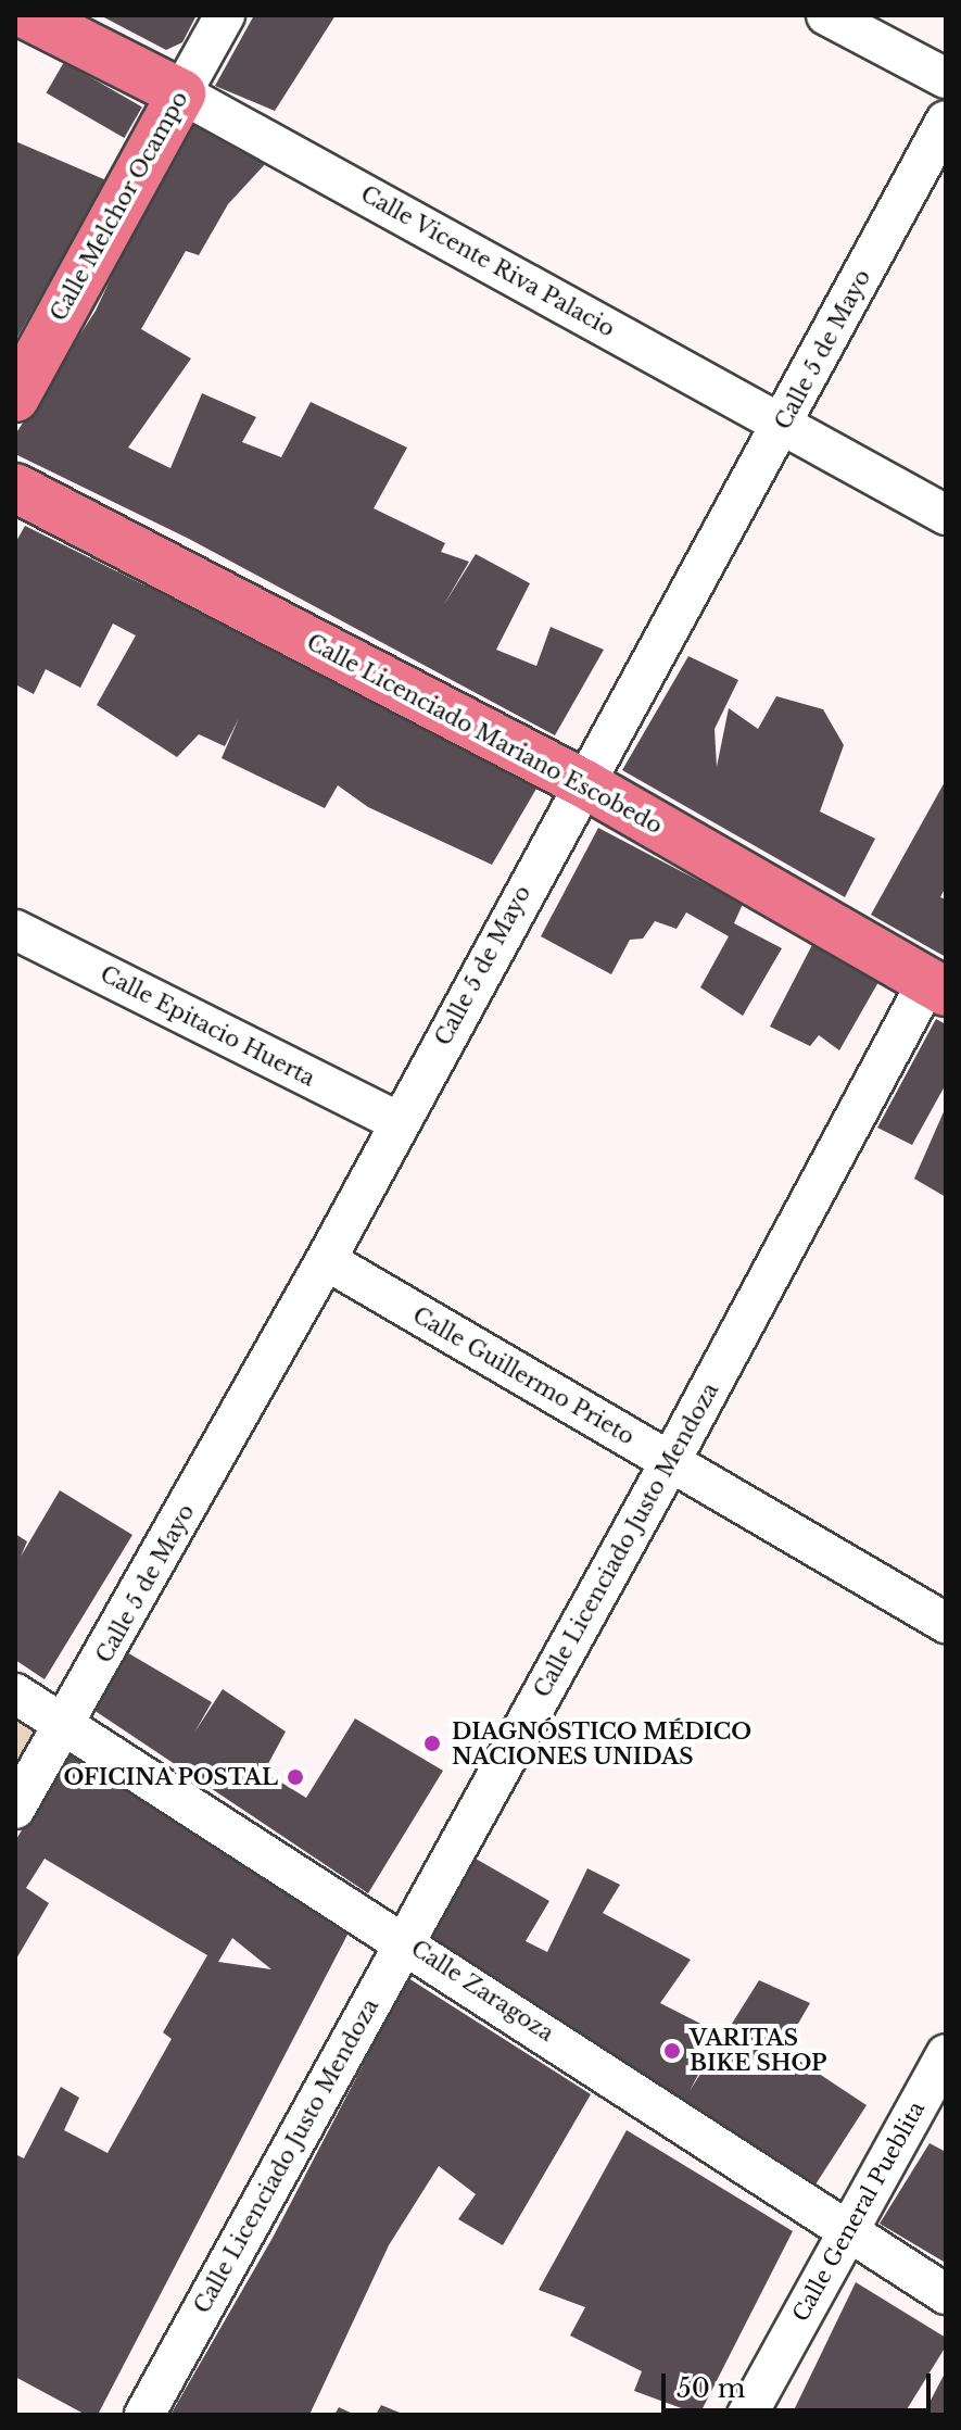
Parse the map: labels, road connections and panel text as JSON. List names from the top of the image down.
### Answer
{
  "streets": {
    "main road": ["Calle Melchor Ocampo", "Calle Vicente Riva Palacio", "Calle Licenciado Mariano Escobedo"],
    "street": [
      "Calle 5 de Mayo",
      "Calle Epitacio Huerta",
      "Calle Guillermo Prieto",
      "Calle Licenciado Justo Mendoza",
      "Calle Zaragoza",
      "Calle General Pueblita"
    ]
  },
  "crossings": [
    ["Calle Melchor Ocampo", "Calle Vicente Riva Palacio"],
    ["Calle Vicente Riva Palacio", "Calle 5 de Mayo"],
    ["Calle 5 de Mayo", "Calle Licenciado Mariano Escobedo"],
    ["Calle 5 de Mayo", "Calle Epitacio Huerta"],
    ["Calle 5 de Mayo", "Calle Guillermo Prieto"],
    ["Calle 5 de Mayo", "Calle Zaragoza"],
    ["Calle Licenciado Mariano Escobedo", "Calle Licenciado Justo Mendoza"],
    ["Calle Guillermo Prieto", "Calle Licenciado Justo Mendoza"],
    ["Calle Licenciado Justo Mendoza", "Calle Zaragoza"],
    ["Calle Zaragoza", "Calle General Pueblita"]
  ],
  "places": ["DIAGNÓSTICO MÉDICO NACIONES UNIDAS", "OFICINA POSTAL", "VARITAS BIKE SHOP"],
  "scale_bar": "50 m"
}
